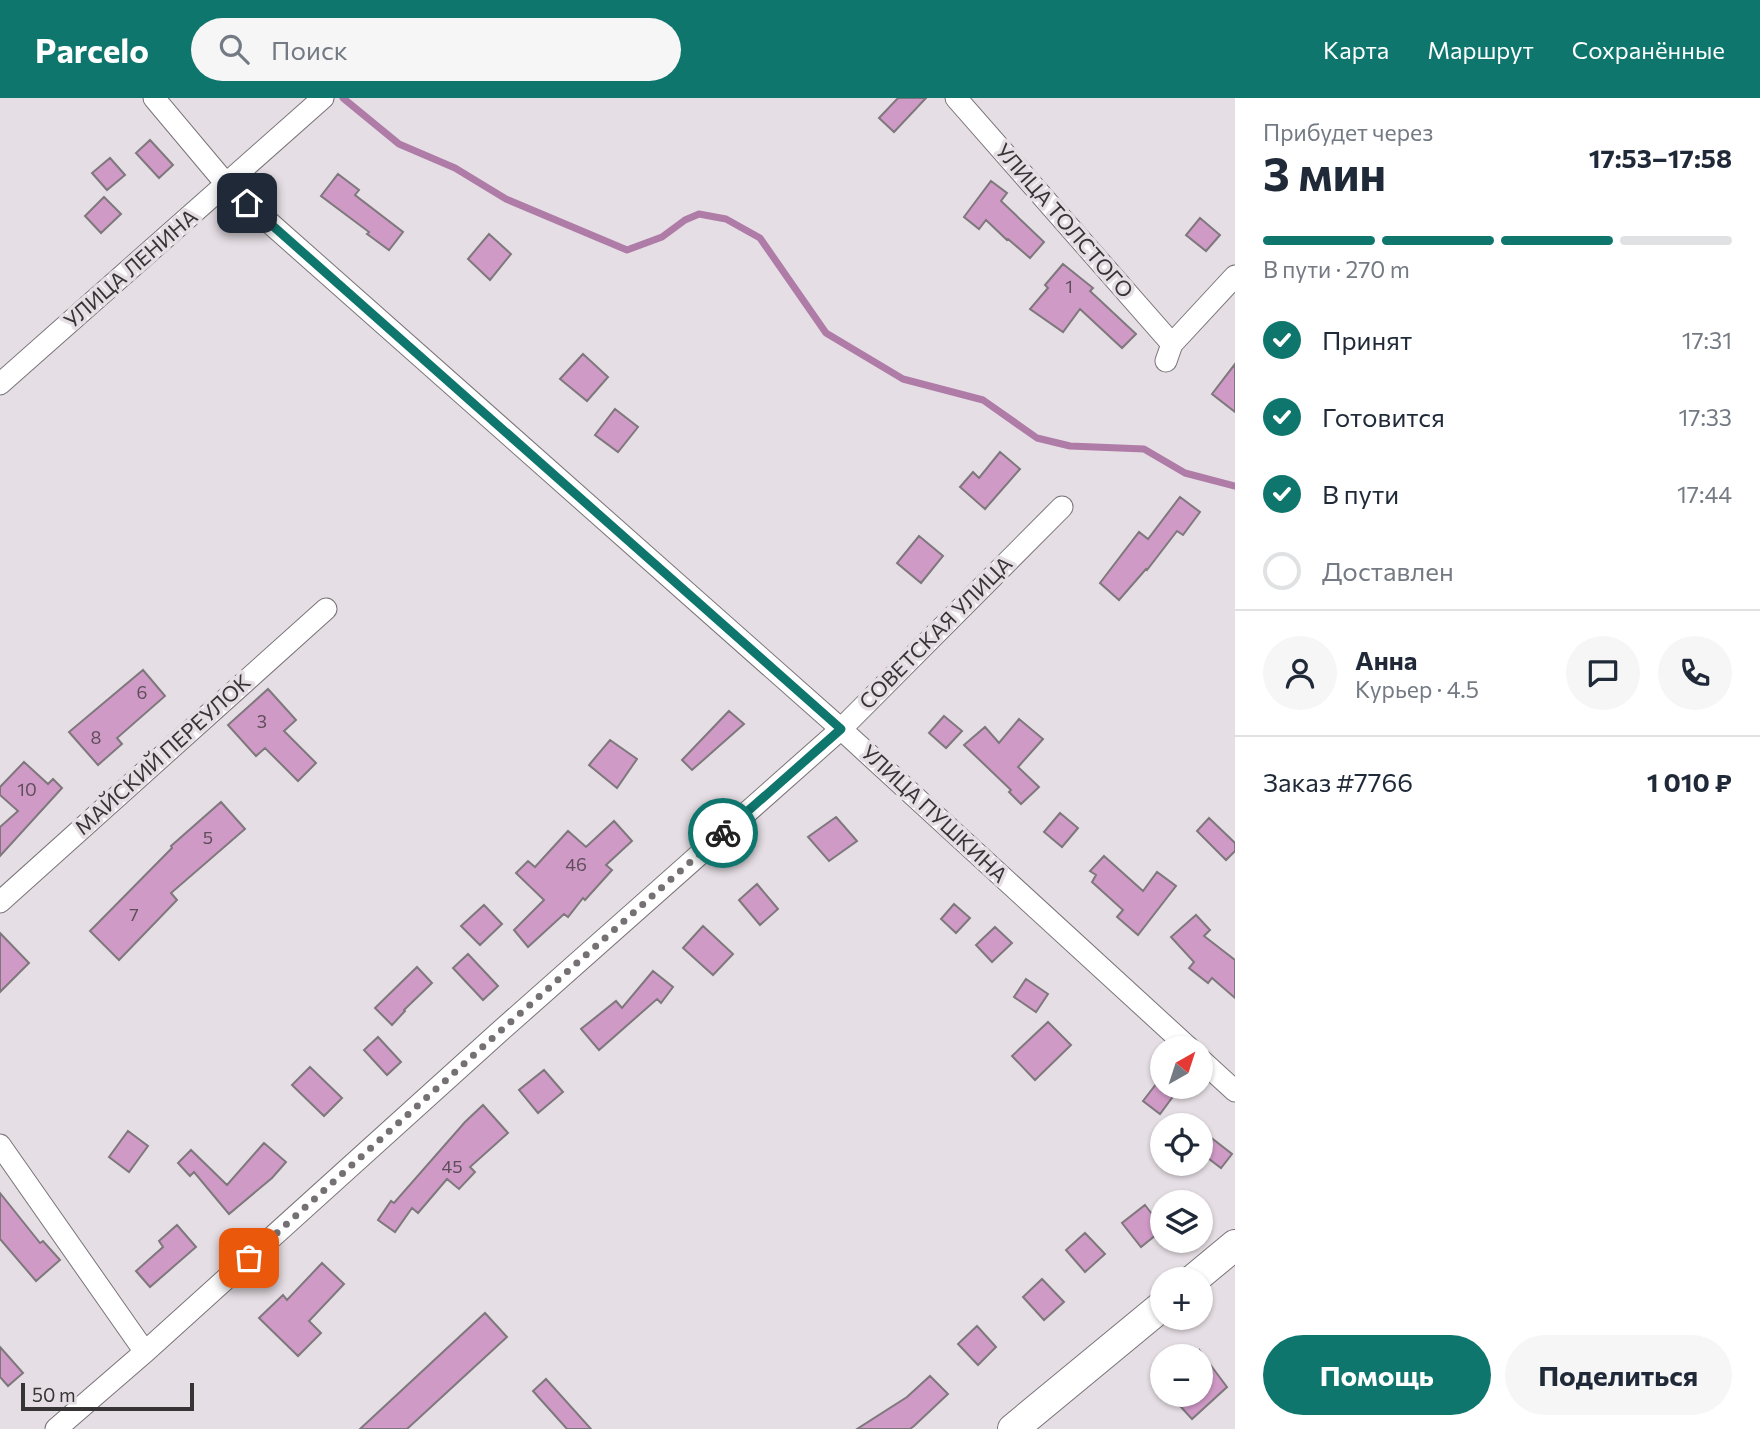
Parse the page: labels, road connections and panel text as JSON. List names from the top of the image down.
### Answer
{
  "streets": {
    "street": [
      "УЛИЦА ТОЛСТОГО",
      "УЛИЦА ЛЕНИНА",
      "СОВЕТСКАЯ УЛИЦА",
      "МАЙСКИЙ ПЕРЕУЛОК",
      "УЛИЦА ПУШКИНА"
    ]
  },
  "crossings": [
    ["УЛИЦА ЛЕНИНА", "УЛИЦА ПУШКИНА"],
    ["СОВЕТСКАЯ УЛИЦА", "УЛИЦА ПУШКИНА"]
  ],
  "house_numbers": [
    "1",
    "6",
    "3",
    "8",
    "10",
    "5",
    "46",
    "7",
    "45"
  ],
  "scale_bar": "50 m",
  "north": "top right",
  "page": {
    "header": "Parcelo",
    "search": "Поиск",
    "nav": ["Карта", "Маршрут", "Сохранённые"],
    "heading": ["3 мин", "Прибудет через", "17:53–17:58"],
    "panel": [
      "Анна",
      "Курьер · 4.5",
      "Заказ #7766",
      "1 010 ₽"
    ],
    "bar": "В пути · 270 m",
    "list": [
      ["Принят", "17:31"],
      ["Готовится", "17:33"],
      ["В пути", "17:44"],
      "Доставлен"
    ],
    "map_buttons": ["+", "−"],
    "buttons": ["Помощь", "Поделиться"],
    "scale": "50 m"
  }
}
